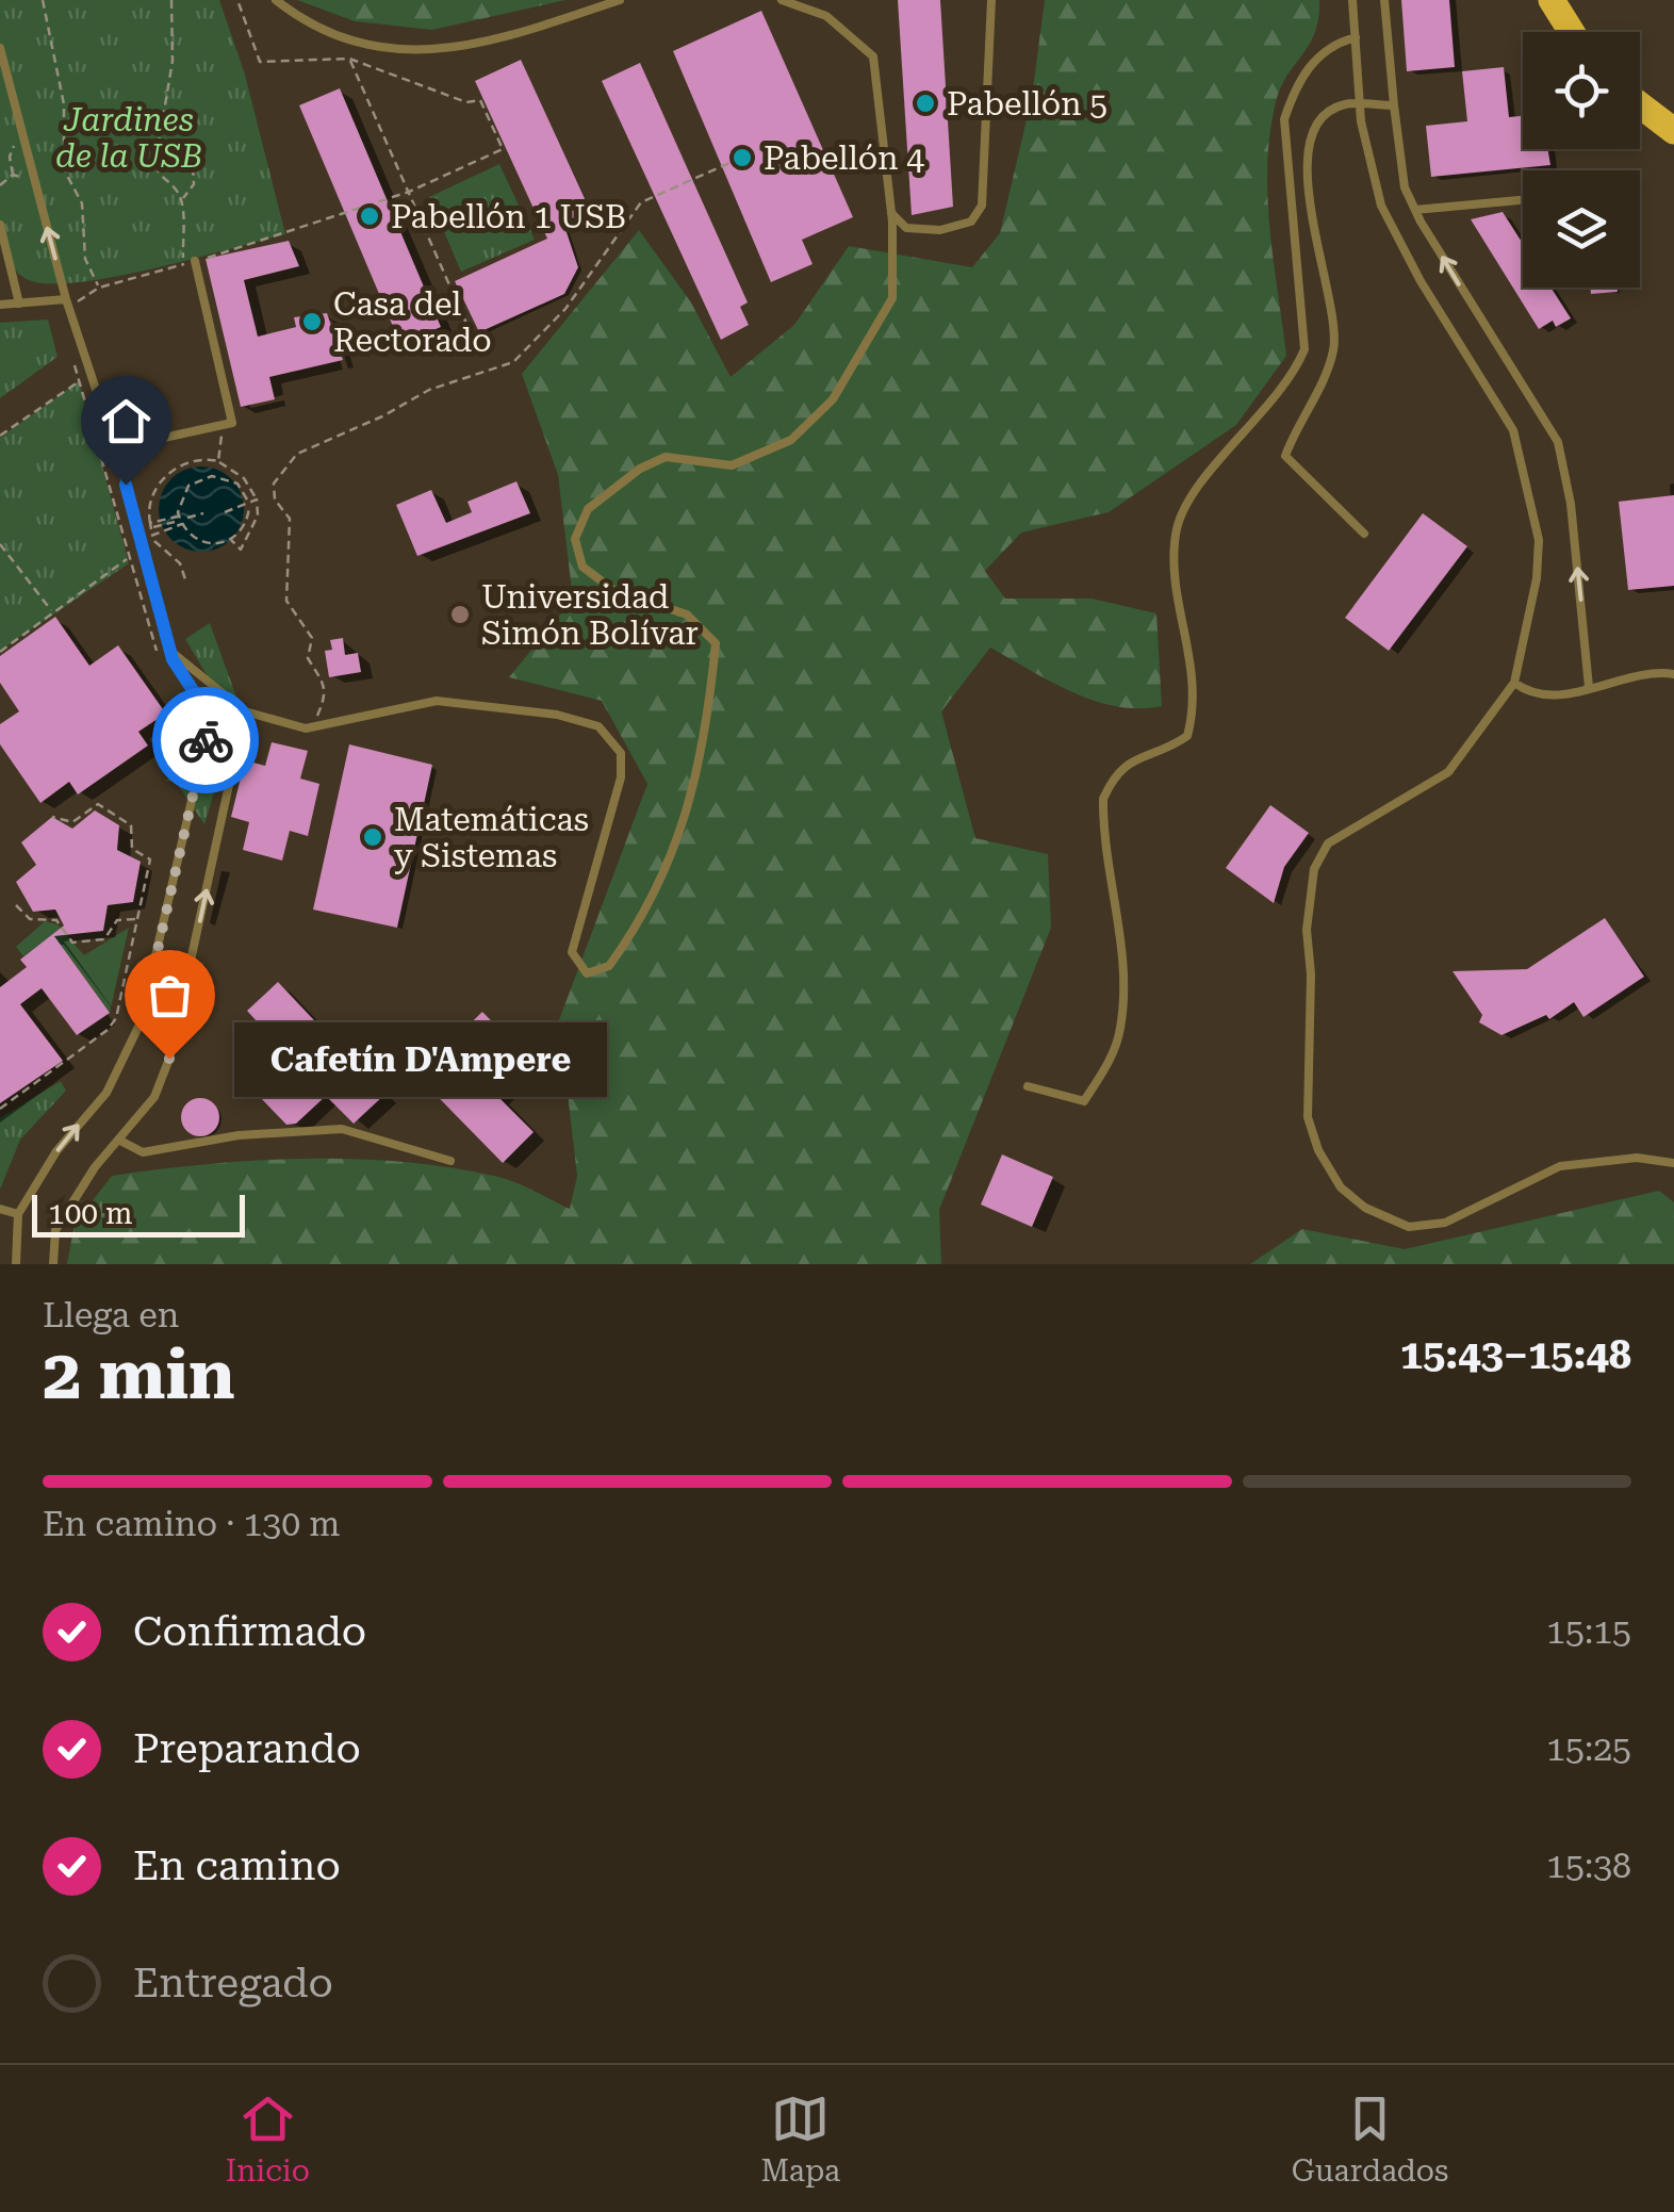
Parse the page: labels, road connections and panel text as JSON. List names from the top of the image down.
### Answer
{
  "parks": ["Jardines de la USB"],
  "places": [
    "Pabellón 5",
    "Pabellón 4",
    "Pabellón 1 USB",
    "Casa del Rectorado",
    "Universidad Simón Bolívar",
    "Matemáticas y Sistemas",
    "Cafetín D'Ampere"
  ],
  "scale_bar": "100 m",
  "page": {
    "bubble": "Cafetín D'Ampere",
    "scale": "100 m",
    "heading": ["2 min", "Llega en", "15:43–15:48"],
    "bar": "En camino · 130 m",
    "list": [
      ["Confirmado", "15:15"],
      ["Preparando", "15:25"],
      ["En camino", "15:38"],
      "Entregado"
    ],
    "tabs": ["Inicio", "Mapa", "Guardados"]
  }
}
